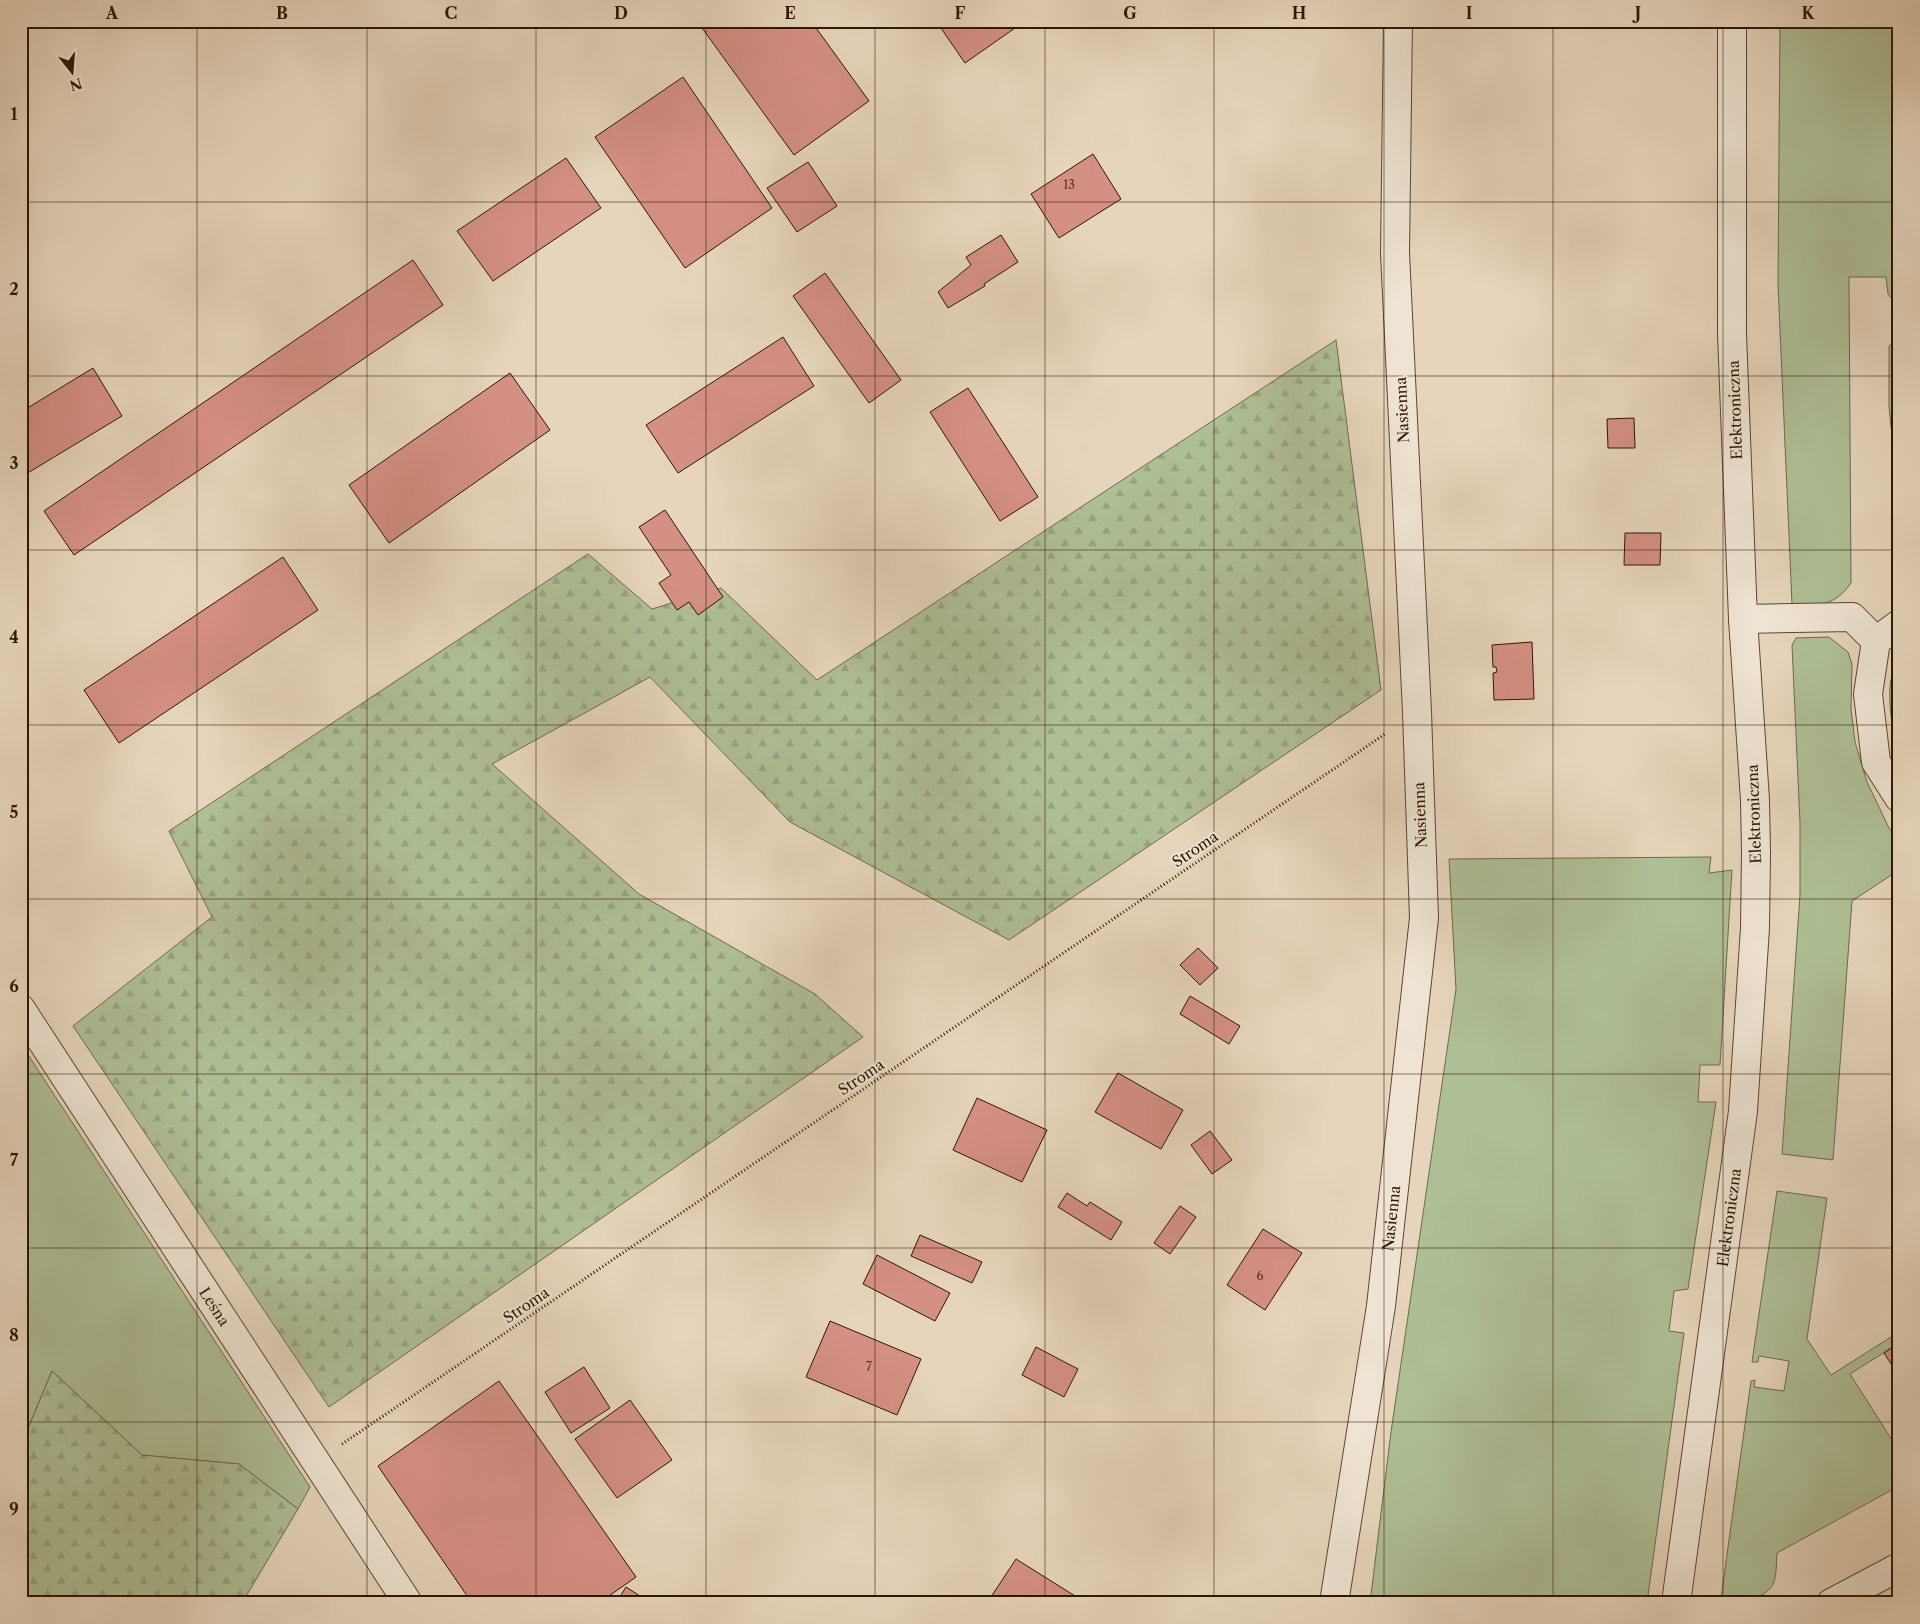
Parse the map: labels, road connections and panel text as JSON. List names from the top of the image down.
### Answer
{
  "streets": {
    "street": ["Nasienna", "Elektroniczna", "Leśna"],
    "path": ["Stroma"]
  },
  "crossings": [
    ["Nasienna", "Stroma"],
    ["Stroma", "Leśna"]
  ],
  "house_numbers": ["13", "6", "7"],
  "north": "bottom",
  "grid": {
    "columns": [
      "A",
      "B",
      "C",
      "D",
      "E",
      "F",
      "G",
      "H",
      "I",
      "J",
      "K"
    ],
    "rows": [
      "1",
      "2",
      "3",
      "4",
      "5",
      "6",
      "7",
      "8",
      "9"
    ]
  }
}
